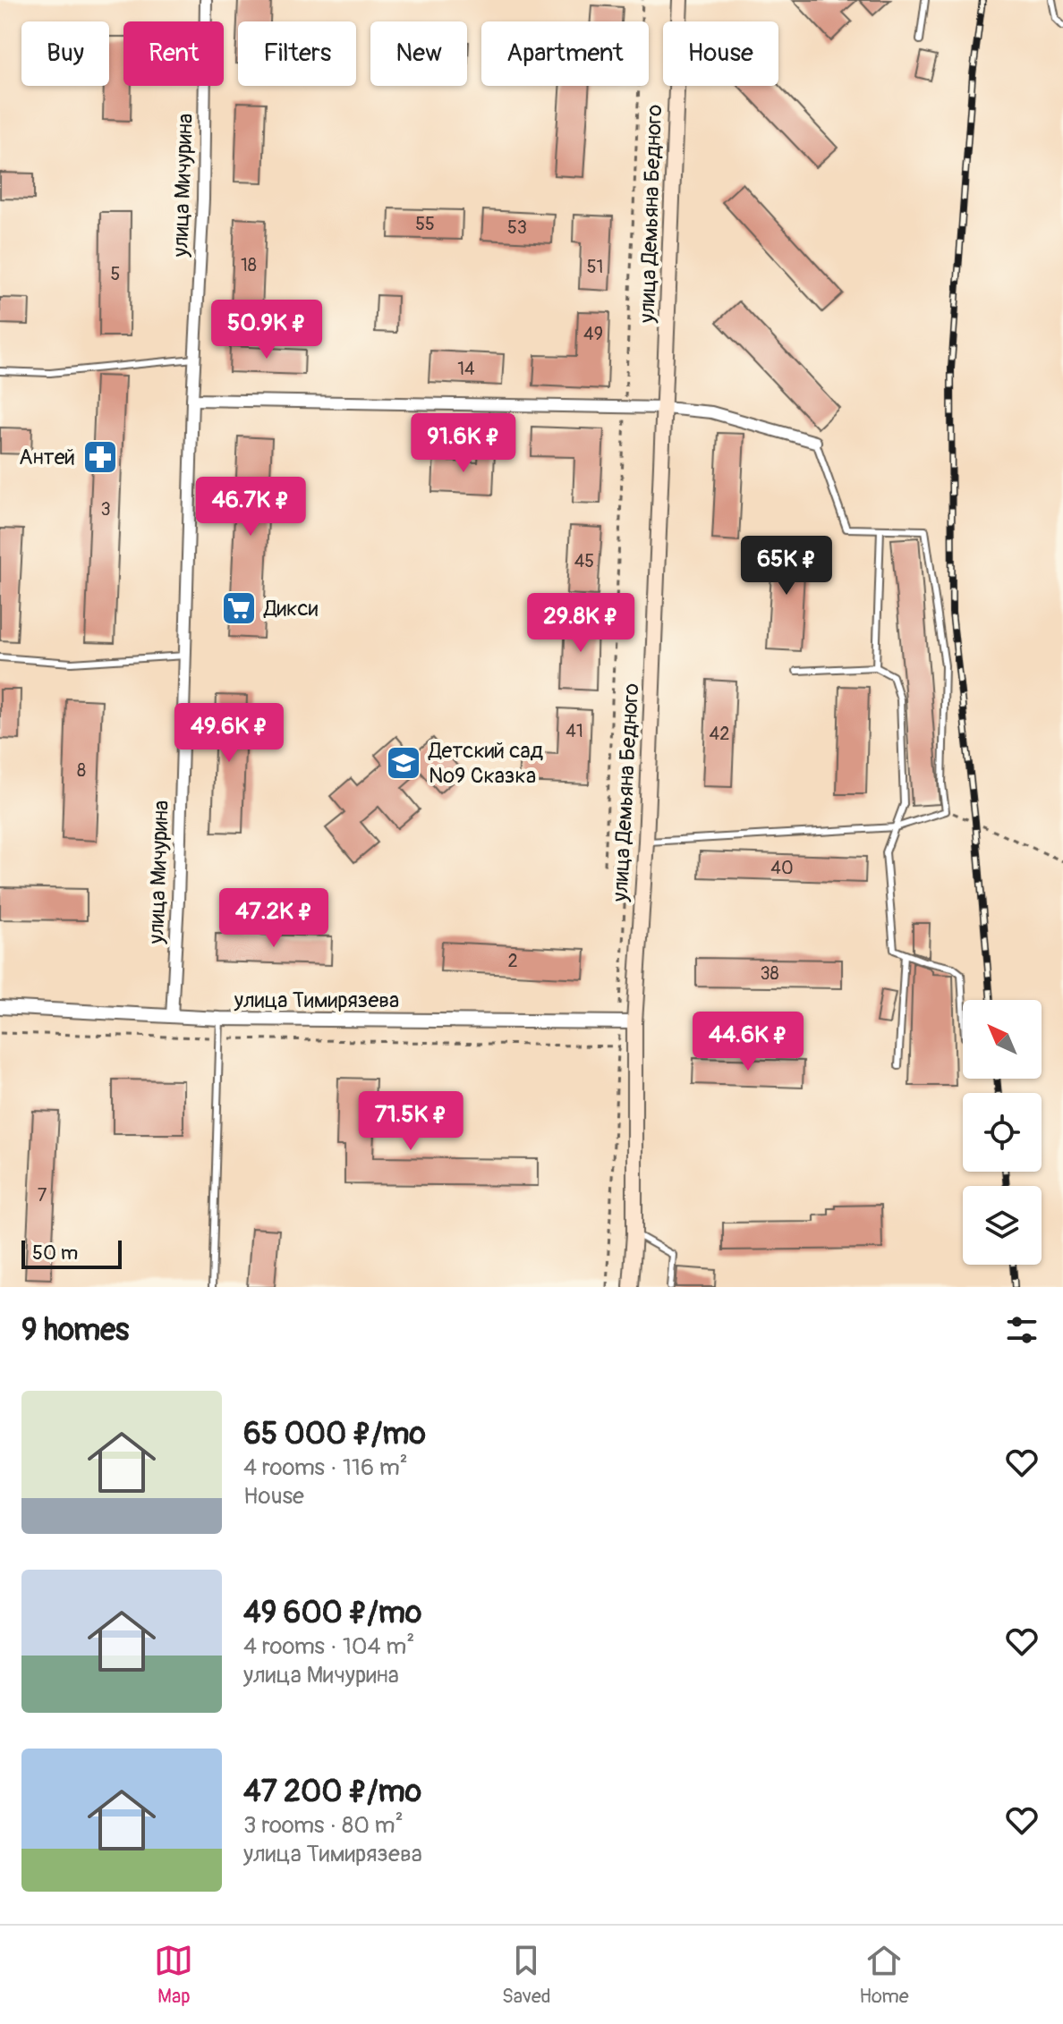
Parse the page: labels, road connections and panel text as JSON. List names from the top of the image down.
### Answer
{
  "streets": {
    "main road": ["улица Демьяна Бедного"],
    "street": ["улица Мичурина", "улица Тимирязева"]
  },
  "crossings": [
    ["улица Мичурина", "улица Тимирязева"],
    ["улица Демьяна Бедного", "улица Тимирязева"]
  ],
  "places": {
    "pharmacy": ["Антей"],
    "supermarket": ["Дикси"],
    "school or university": ["Детский сад №9 Сказка"]
  },
  "house_numbers": [
    "55",
    "53",
    "18",
    "51",
    "5",
    "49",
    "14",
    "3",
    "45",
    "41",
    "42",
    "8",
    "40",
    "2",
    "38",
    "7"
  ],
  "scale_bar": "50 m",
  "north": "top left",
  "page": {
    "chip": [
      "Buy",
      "Rent",
      "Filters",
      "New",
      "Apartment",
      "House"
    ],
    "price": [
      "50.9K ₽",
      "91.6K ₽",
      "46.7K ₽",
      "65K ₽",
      "29.8K ₽",
      "49.6K ₽",
      "47.2K ₽",
      "44.6K ₽",
      "71.5K ₽"
    ],
    "scale": "50 m",
    "heading": "9 homes",
    "list": [
      {
        "name": "65 000 ₽/mo",
        "note": "4 rooms · 116 m² · House"
      },
      {
        "name": "49 600 ₽/mo",
        "note": "4 rooms · 104 m² · улица Мичурина"
      },
      {
        "name": "47 200 ₽/mo",
        "note": "3 rooms · 80 m² · улица Тимирязева"
      }
    ],
    "tabs": ["Map", "Saved", "Home"]
  }
}
